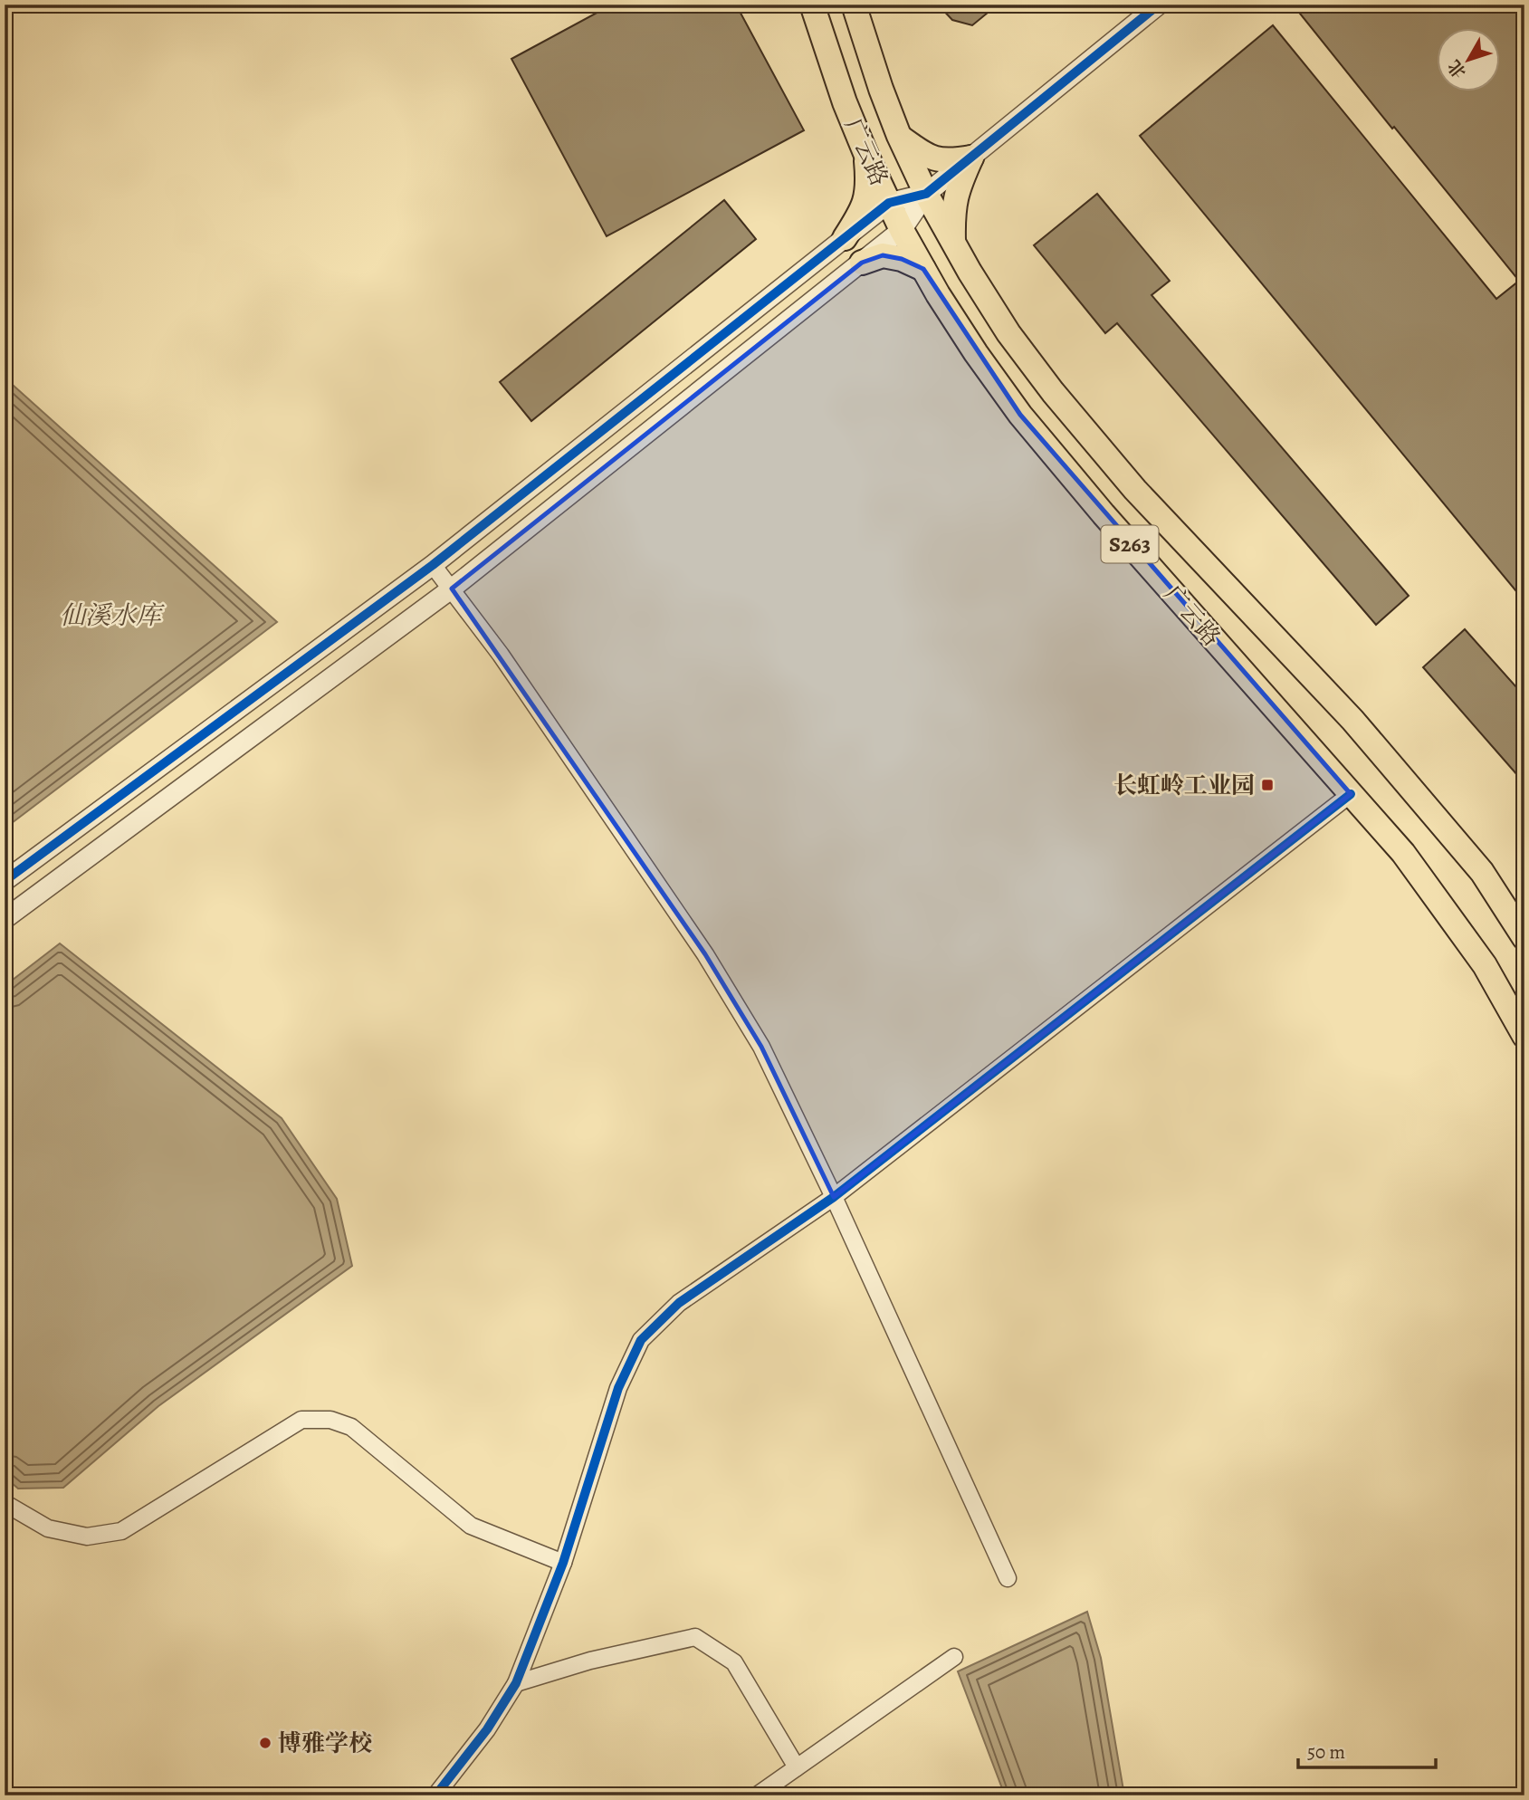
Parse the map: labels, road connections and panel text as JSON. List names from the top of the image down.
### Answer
{
  "streets": {
    "main road": ["广云路", "S263"]
  },
  "water": ["仙溪水库"],
  "places": {
    "transit": ["长虹岭工业园"],
    "other": ["博雅学校"]
  },
  "scale_bar": "50 m",
  "north": "bottom left"
}
